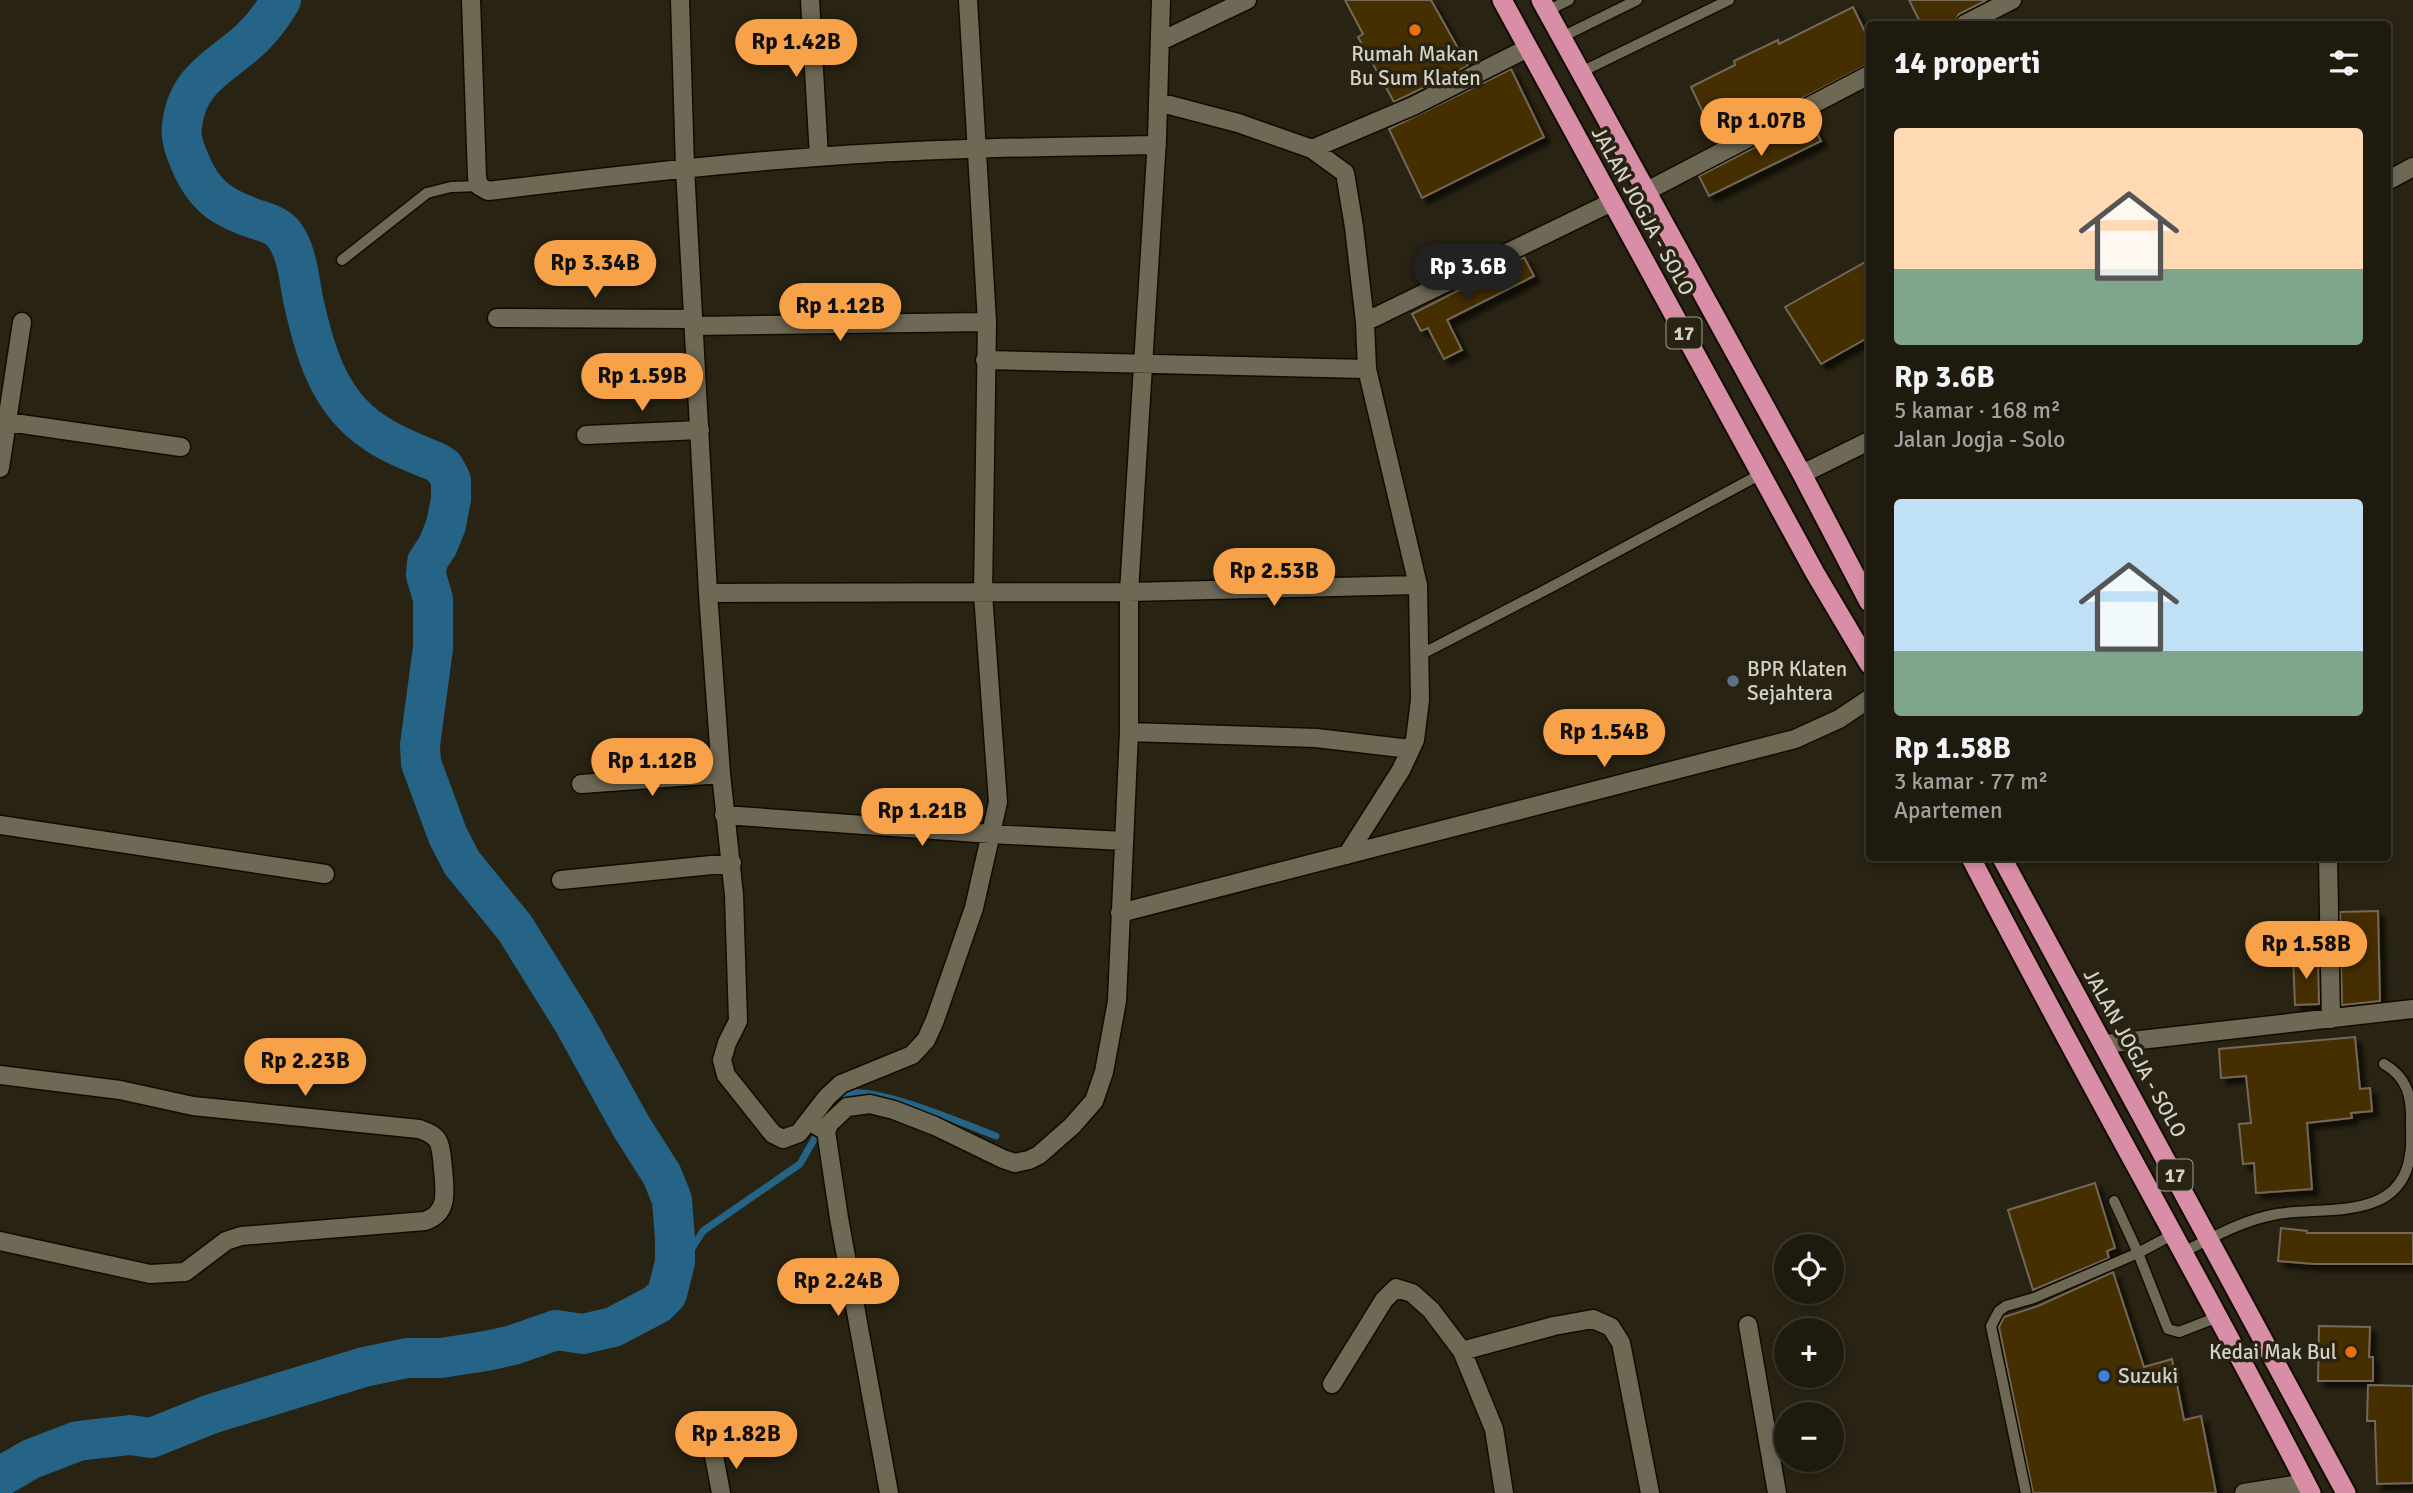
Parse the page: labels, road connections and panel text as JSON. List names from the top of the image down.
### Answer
{
  "streets": {
    "highway": ["JALAN JOGJA - SOLO", "17"]
  },
  "places": [
    "Rumah Makan Bu Sum Klaten",
    "BPR Klaten Sejahtera",
    "Kedai Mak Bul",
    "Suzuki"
  ],
  "page": {
    "price": [
      "Rp 1.42B",
      "Rp 1.07B",
      "Rp 3.34B",
      "Rp 3.6B",
      "Rp 1.12B",
      "Rp 1.59B",
      "Rp 2.53B",
      "Rp 1.54B",
      "Rp 1.12B",
      "Rp 1.21B",
      "Rp 1.58B",
      "Rp 2.23B",
      "Rp 2.24B",
      "Rp 1.82B"
    ],
    "heading": "14 properti",
    "list": [
      {
        "name": "Rp 3.6B",
        "note": "5 kamar · 168 m² · Jalan Jogja - Solo"
      },
      {
        "name": "Rp 1.58B",
        "note": "3 kamar · 77 m² · Apartemen"
      }
    ],
    "map_buttons": ["+", "−"]
  }
}
